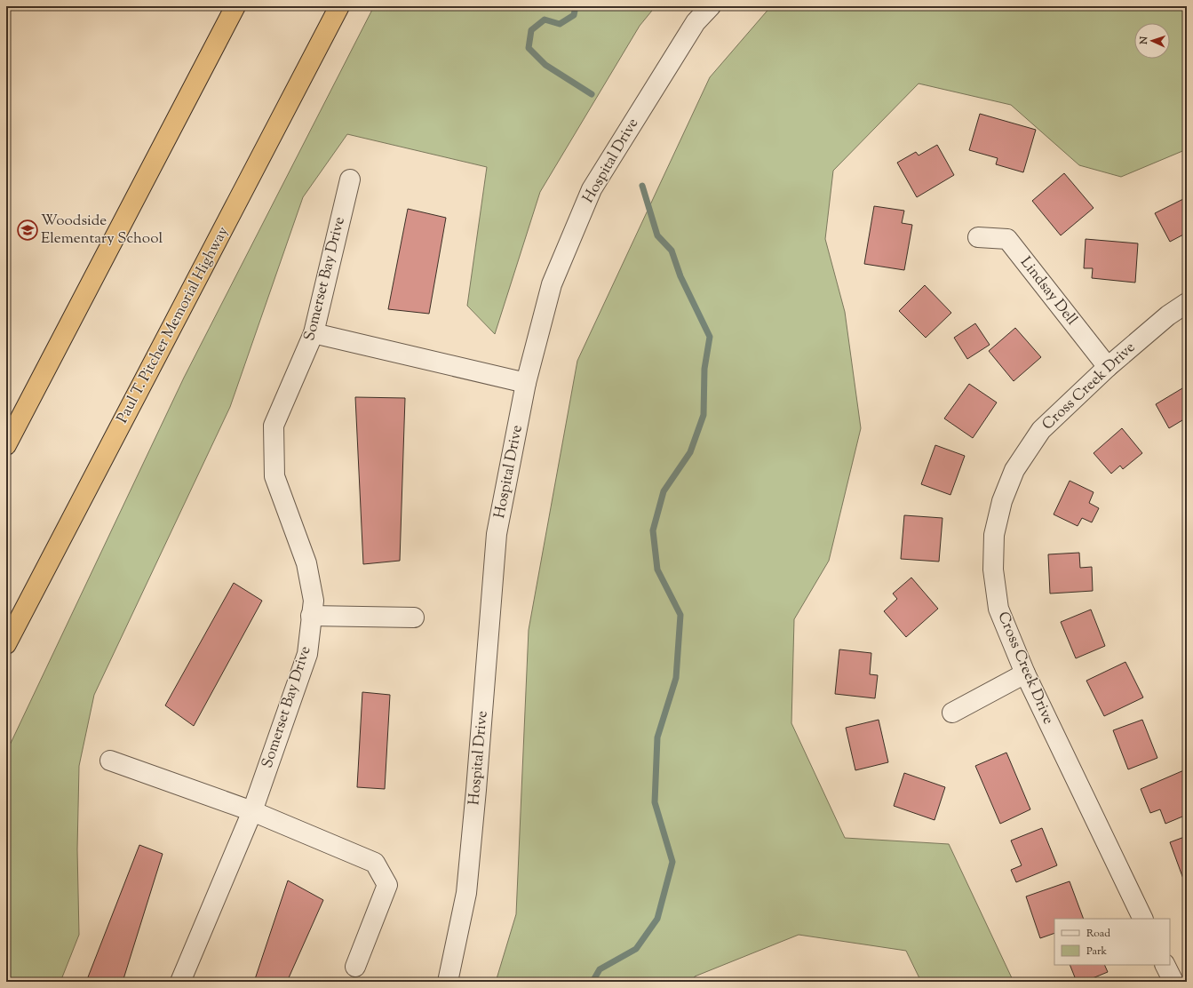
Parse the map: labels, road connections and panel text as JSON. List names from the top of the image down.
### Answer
{
  "streets": {
    "highway": ["Paul T. Pitcher Memorial Highway"],
    "street": [
      "Hospital Drive",
      "Somerset Bay Drive",
      "Lindsay Dell",
      "Cross Creek Drive"
    ]
  },
  "crossings": [
    ["Lindsay Dell", "Cross Creek Drive"]
  ],
  "places": {
    "school or university": ["Woodside Elementary School"]
  },
  "legend": ["Road", "Park"],
  "north": "left"
}
